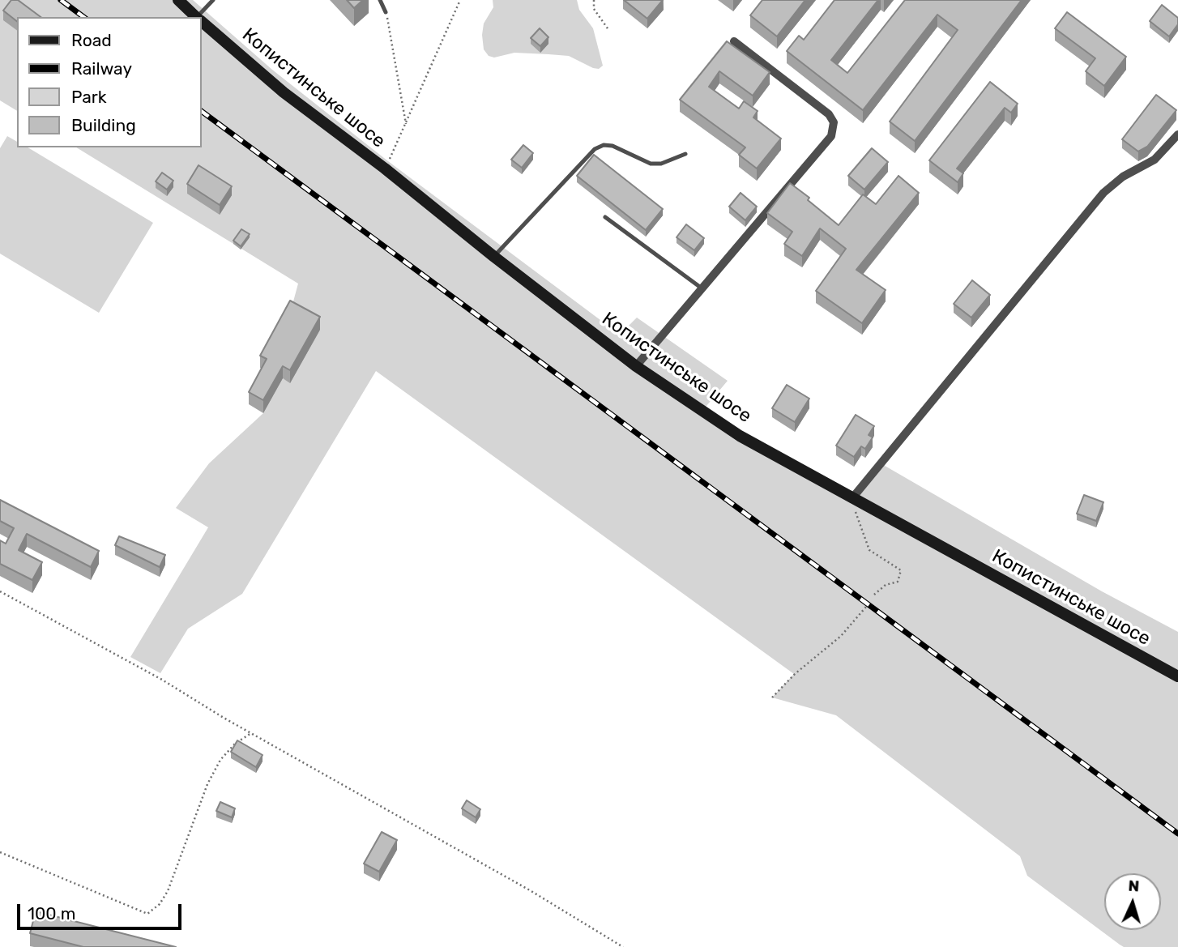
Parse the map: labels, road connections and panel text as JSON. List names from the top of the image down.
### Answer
{
  "streets": {
    "street": ["Копистинське шосе"]
  },
  "legend": [
    "Road",
    "Railway",
    "Park",
    "Building"
  ],
  "scale_bar": "100 m",
  "north": "top"
}
